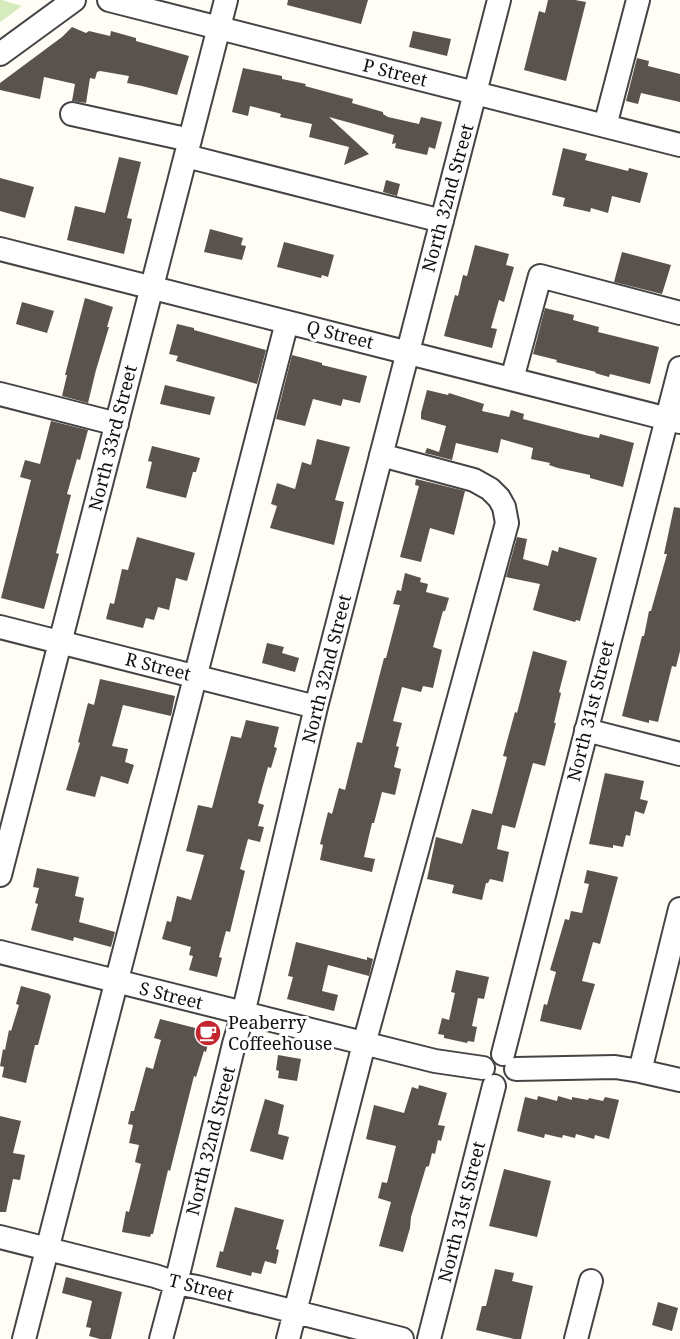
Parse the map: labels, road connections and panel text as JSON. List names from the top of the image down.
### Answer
{
  "streets": {
    "street": [
      "P Street",
      "North 32nd Street",
      "Q Street",
      "North 33rd Street",
      "R Street",
      "North 31st Street",
      "S Street",
      "T Street"
    ]
  },
  "crossings": [
    ["P Street", "North 32nd Street"],
    ["P Street", "North 33rd Street"],
    ["North 32nd Street", "Q Street"],
    ["North 32nd Street", "R Street"],
    ["North 32nd Street", "S Street"],
    ["North 32nd Street", "T Street"],
    ["Q Street", "North 33rd Street"],
    ["Q Street", "North 31st Street"],
    ["North 33rd Street", "R Street"],
    ["North 31st Street", "S Street"]
  ],
  "places": {
    "cafe": ["Peaberry Coffeehouse"]
  }
}
